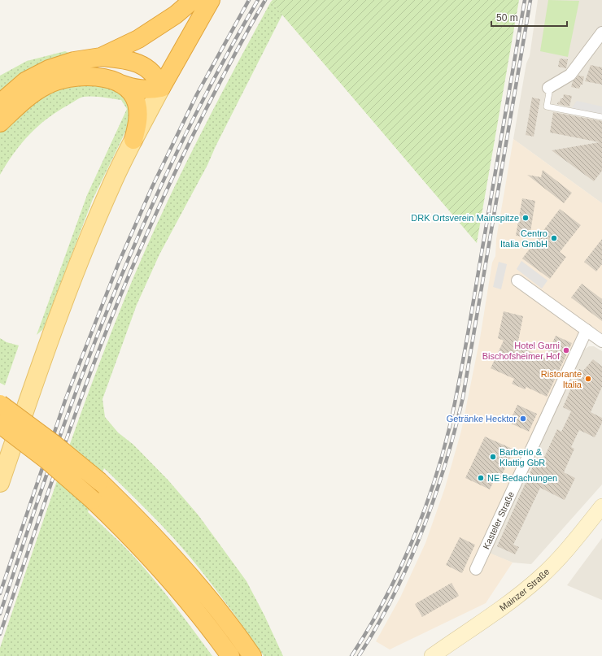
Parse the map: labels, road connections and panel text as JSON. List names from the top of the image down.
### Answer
{
  "streets": {
    "main road": ["Mainzer Straße"],
    "street": ["Kasteler Straße"]
  },
  "places": [
    "DRK Ortsverein Mainspitze",
    "Centro Italia GmbH",
    "Hotel Garni Bischofsheimer Hof",
    "Ristorante Italia",
    "Getränke Hecktor",
    "Barberio & Klattig GbR",
    "NE Bedachungen"
  ],
  "scale_bar": "50 m"
}
